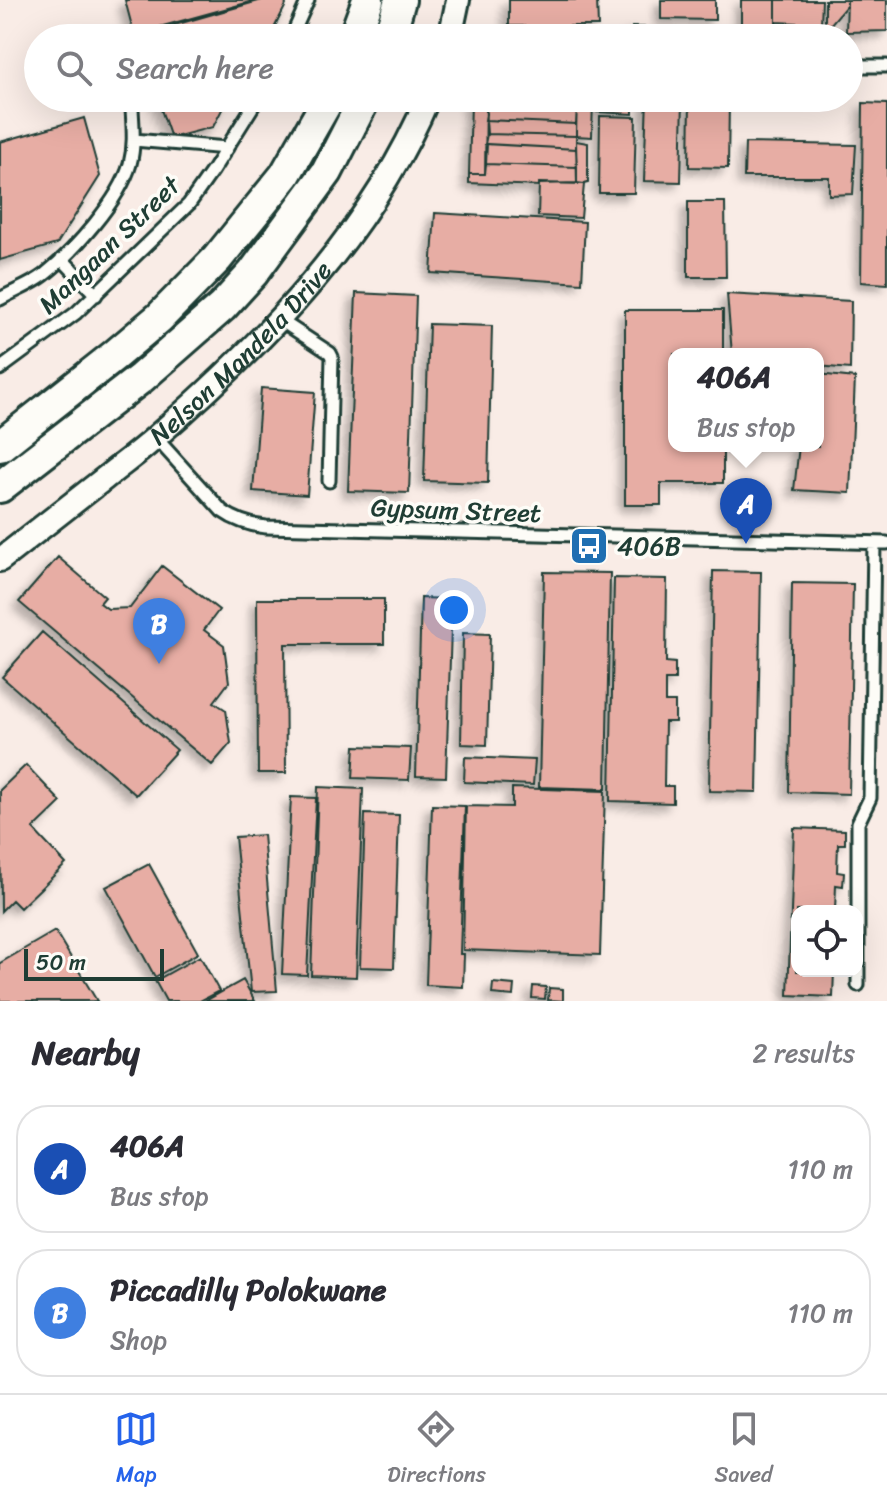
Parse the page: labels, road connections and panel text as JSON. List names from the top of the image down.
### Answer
{
  "streets": {
    "main road": ["Nelson Mandela Drive"],
    "lane": ["Mangaan Street", "Gypsum Street"]
  },
  "crossings": [
    ["Nelson Mandela Drive", "Gypsum Street"]
  ],
  "places": {
    "bus stop": ["406B"]
  },
  "scale_bar": "50 m",
  "page": {
    "search": "Search here",
    "popup": ["406A", "Bus stop"],
    "pins": ["A", "B"],
    "scale": "50 m",
    "heading": ["Nearby", "2 results"],
    "list": [
      {
        "mark": "A",
        "name": "406A",
        "note": "Bus stop",
        "value": "110 m"
      },
      {
        "mark": "B",
        "name": "Piccadilly Polokwane",
        "note": "Shop",
        "value": "110 m"
      }
    ],
    "nav": ["Map", "Directions", "Saved"]
  }
}
